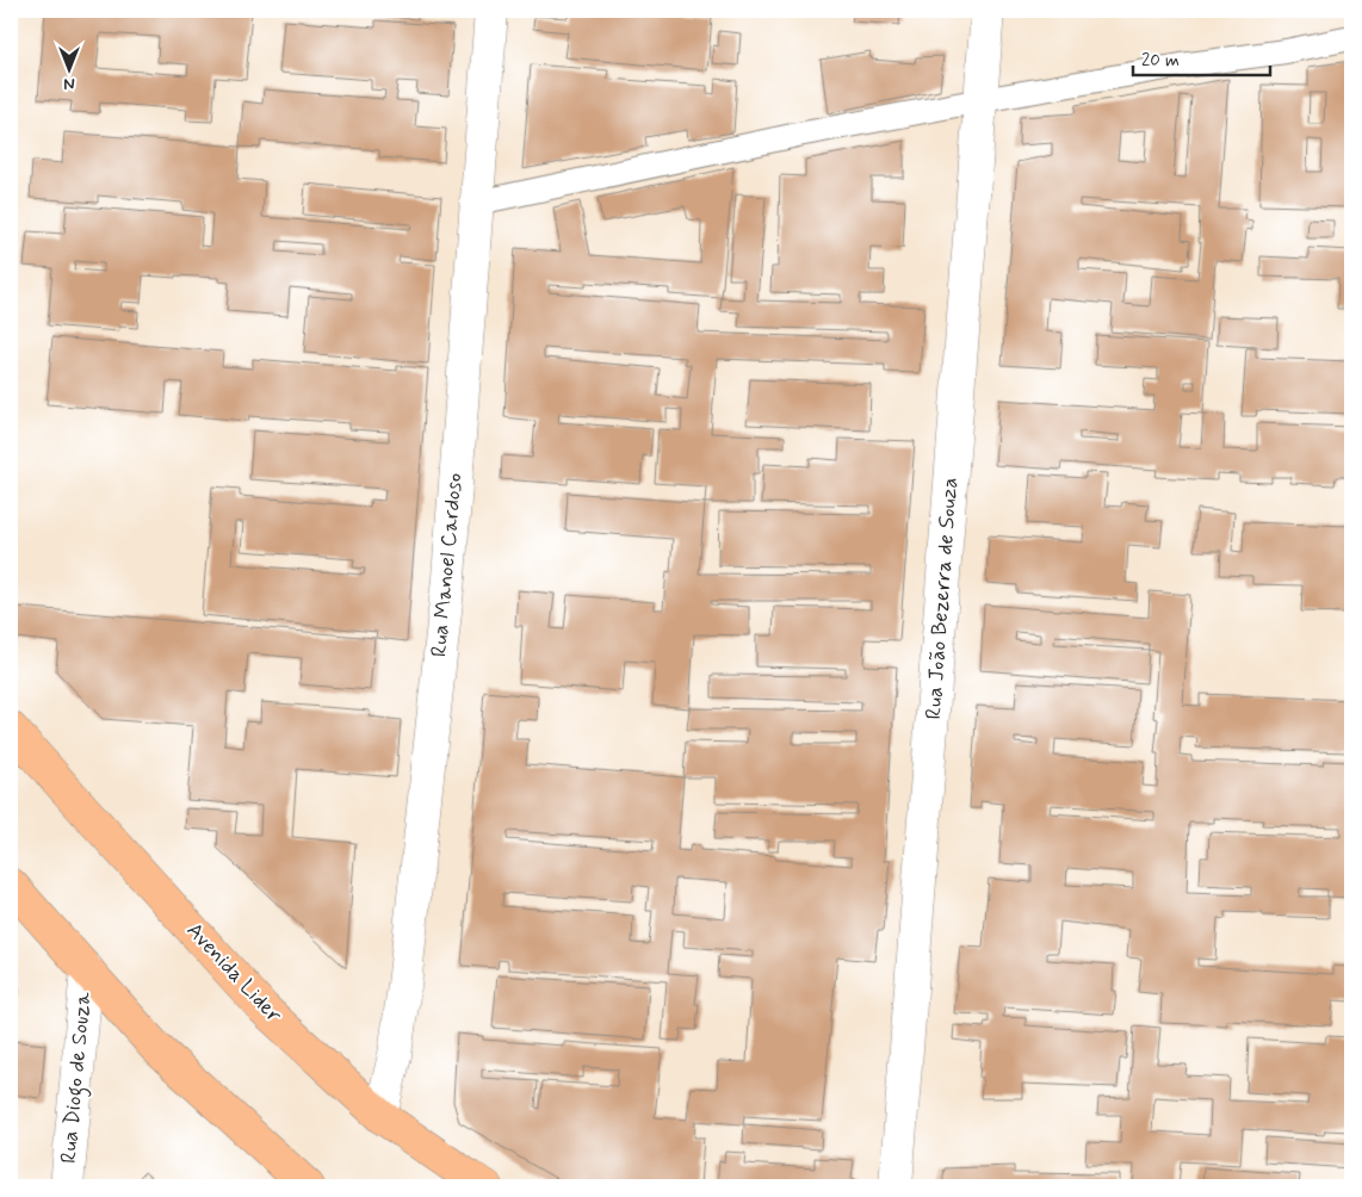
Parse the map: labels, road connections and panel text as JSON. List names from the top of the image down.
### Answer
{
  "streets": {
    "main road": ["Avenida Lider"],
    "street": ["Rua Manoel Cardoso", "Rua João Bezerra de Souza", "Rua Diogo de Souza"]
  },
  "crossings": [
    ["Rua Manoel Cardoso", "Avenida Lider"]
  ],
  "scale_bar": "20 m",
  "north": "bottom"
}
